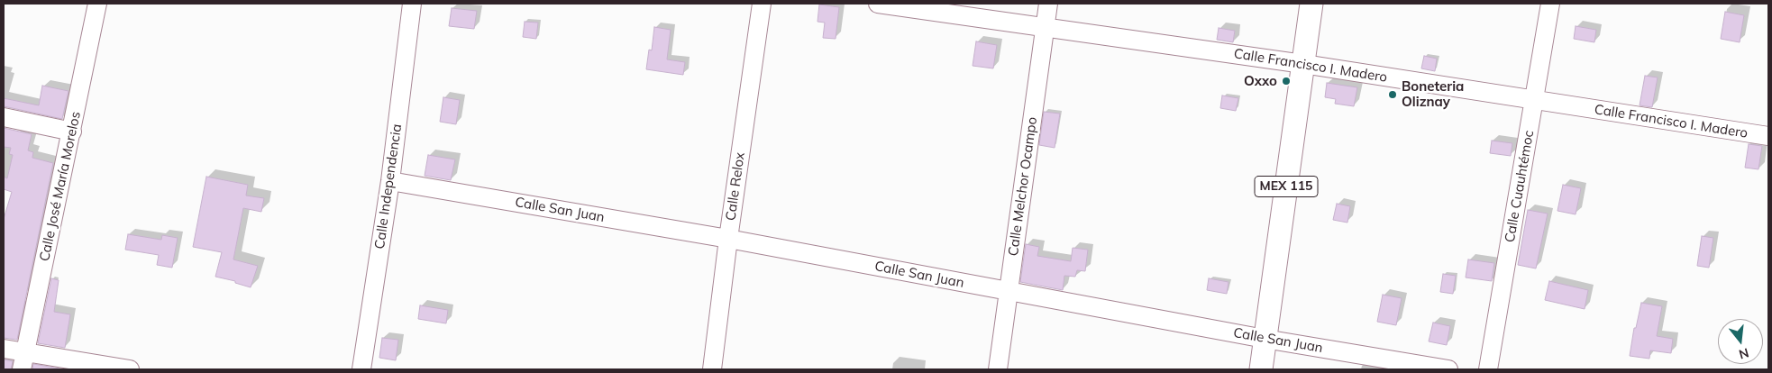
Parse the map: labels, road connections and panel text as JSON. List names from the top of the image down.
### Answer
{
  "streets": {
    "main road": ["MEX 115"],
    "street": [
      "Calle Francisco I. Madero",
      "Calle José María Morelos",
      "Calle Independencia",
      "Calle Relox",
      "Calle Melchor Ocampo",
      "Calle Cuauhtémoc",
      "Calle San Juan"
    ]
  },
  "crossings": [
    ["Calle Francisco I. Madero", "Calle Melchor Ocampo"],
    ["Calle Francisco I. Madero", "MEX 115"],
    ["Calle Francisco I. Madero", "Calle Cuauhtémoc"],
    ["Calle Independencia", "Calle San Juan"],
    ["Calle Relox", "Calle San Juan"],
    ["Calle Melchor Ocampo", "Calle San Juan"],
    ["MEX 115", "Calle San Juan"]
  ],
  "places": ["Oxxo", "Boneteria Oliznay"],
  "north": "bottom"
}
